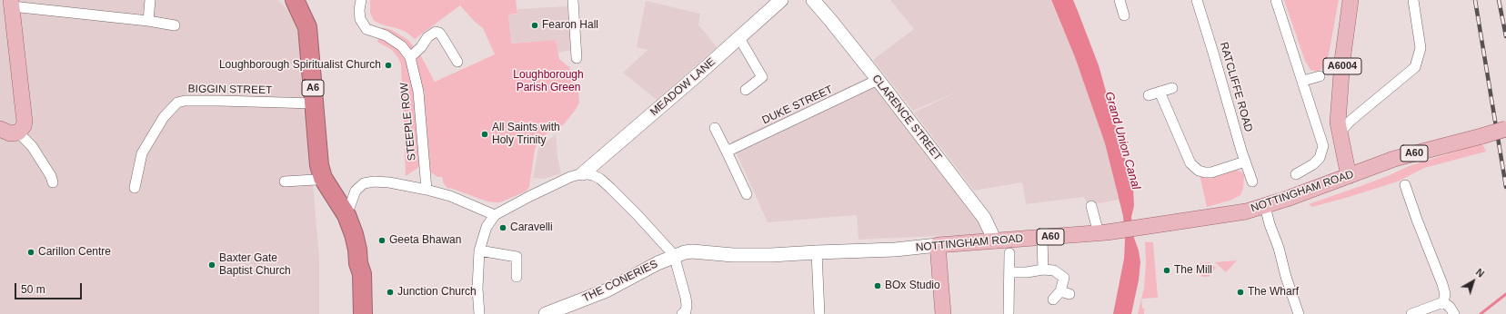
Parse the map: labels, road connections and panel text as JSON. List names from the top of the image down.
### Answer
{
  "streets": {
    "highway": ["A6"],
    "main road": ["A6004", "A60", "NOTTINGHAM ROAD"],
    "street": [
      "MEADOW LANE",
      "RATCLIFFE ROAD",
      "BIGGIN STREET",
      "DUKE STREET",
      "CLARENCE STREET",
      "STEEPLE ROW",
      "THE CONERIES"
    ]
  },
  "crossings": [
    ["A6004", "NOTTINGHAM ROAD"],
    ["A6", "BIGGIN STREET"],
    ["DUKE STREET", "CLARENCE STREET"],
    ["CLARENCE STREET", "NOTTINGHAM ROAD"],
    ["NOTTINGHAM ROAD", "THE CONERIES"]
  ],
  "water": ["Grand Union Canal"],
  "parks": ["Loughborough Parish Green"],
  "places": [
    "Fearon Hall",
    "Loughborough Spiritualist Church",
    "All Saints with Holy Trinity",
    "Caravelli",
    "Geeta Bhawan",
    "Carillon Centre",
    "Baxter Gate Baptist Church",
    "The Mill",
    "BOx Studio",
    "Junction Church",
    "The Wharf"
  ],
  "scale_bar": "50 m",
  "north": "top right"
}
